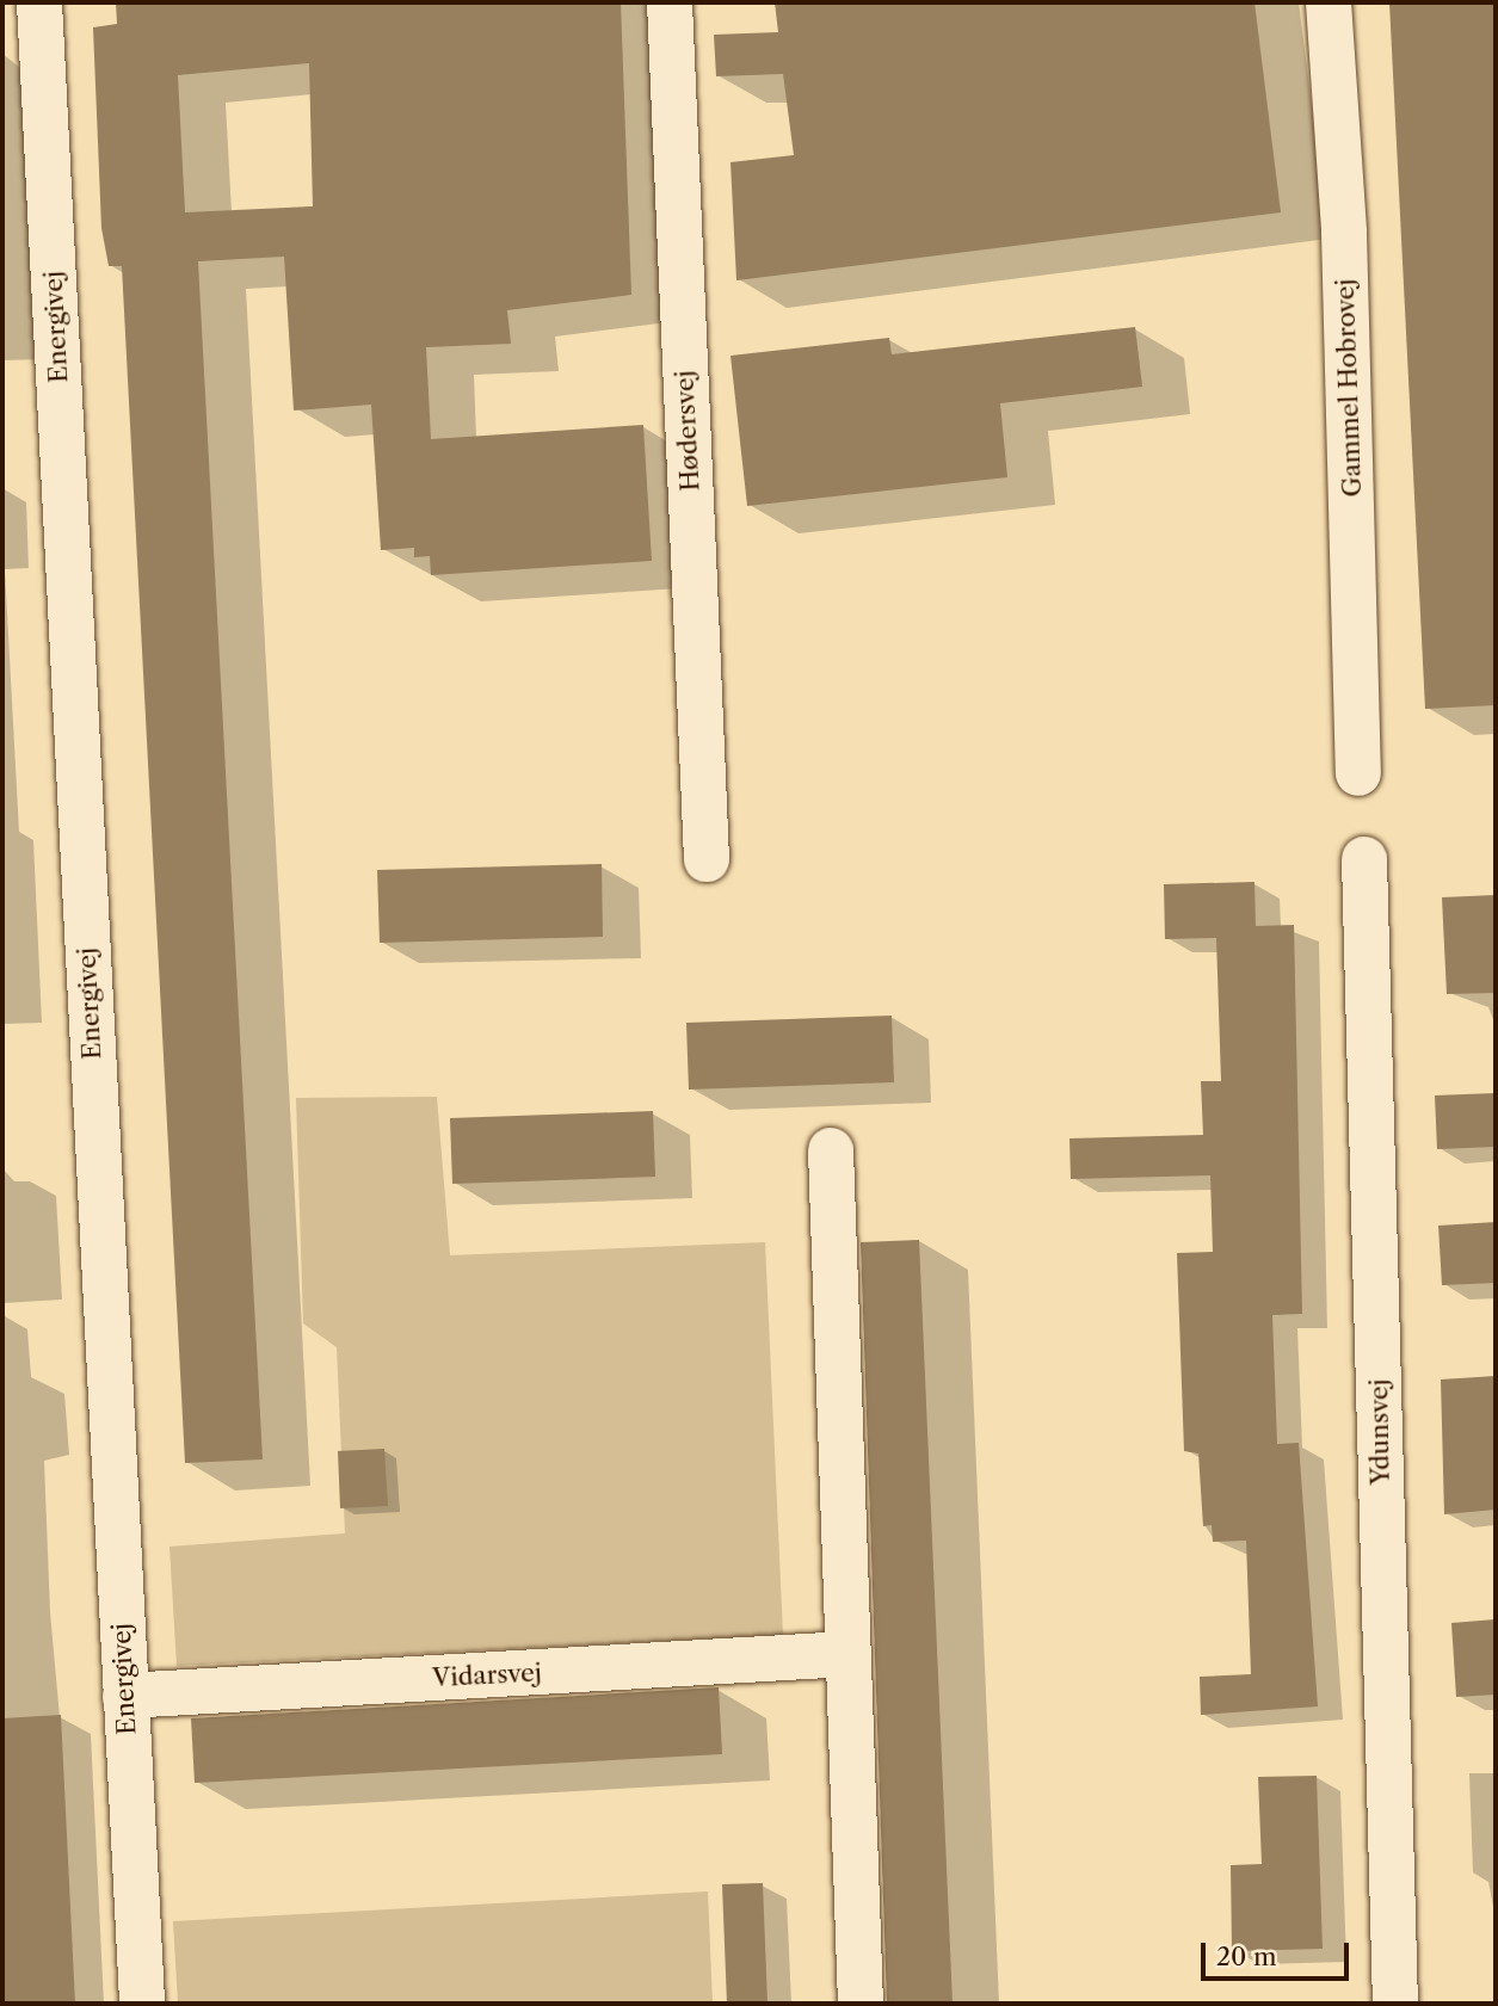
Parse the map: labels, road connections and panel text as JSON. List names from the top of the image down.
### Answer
{
  "streets": {
    "street": [
      "Energivej",
      "Gammel Hobrovej",
      "Hødersvej",
      "Ydunsvej",
      "Vidarsvej"
    ]
  },
  "crossings": [
    ["Energivej", "Vidarsvej"]
  ],
  "scale_bar": "20 m"
}
